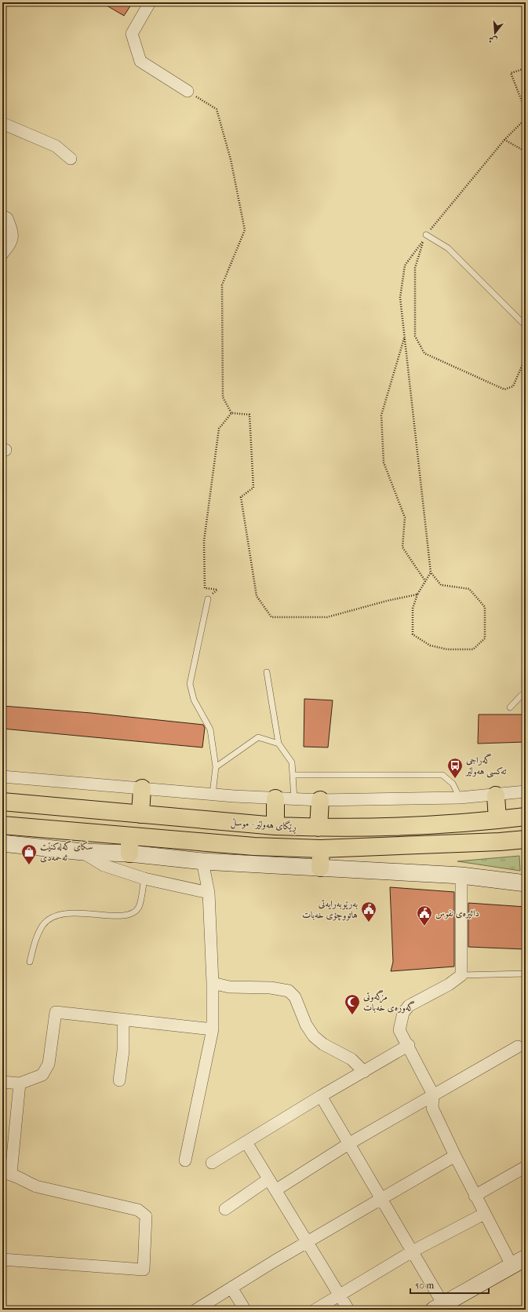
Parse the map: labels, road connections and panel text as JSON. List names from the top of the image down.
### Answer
{
  "streets": {
    "highway": ["ڕێگای هەولێر - موسڵ"]
  },
  "places": {
    "bus stop": ["گەراجی تەکسی هەولێر"],
    "shop": ["سکای کەلەکنێت ئەحمەدی"],
    "public building": ["به‌رێوبه‌رایه‌تی هاتووچۆی خه‌بات", "دائیرەی نفوس"],
    "mosque": ["مزگەوتى گەورەى خەبات"]
  },
  "scale_bar": "50 m",
  "north": "bottom"
}
